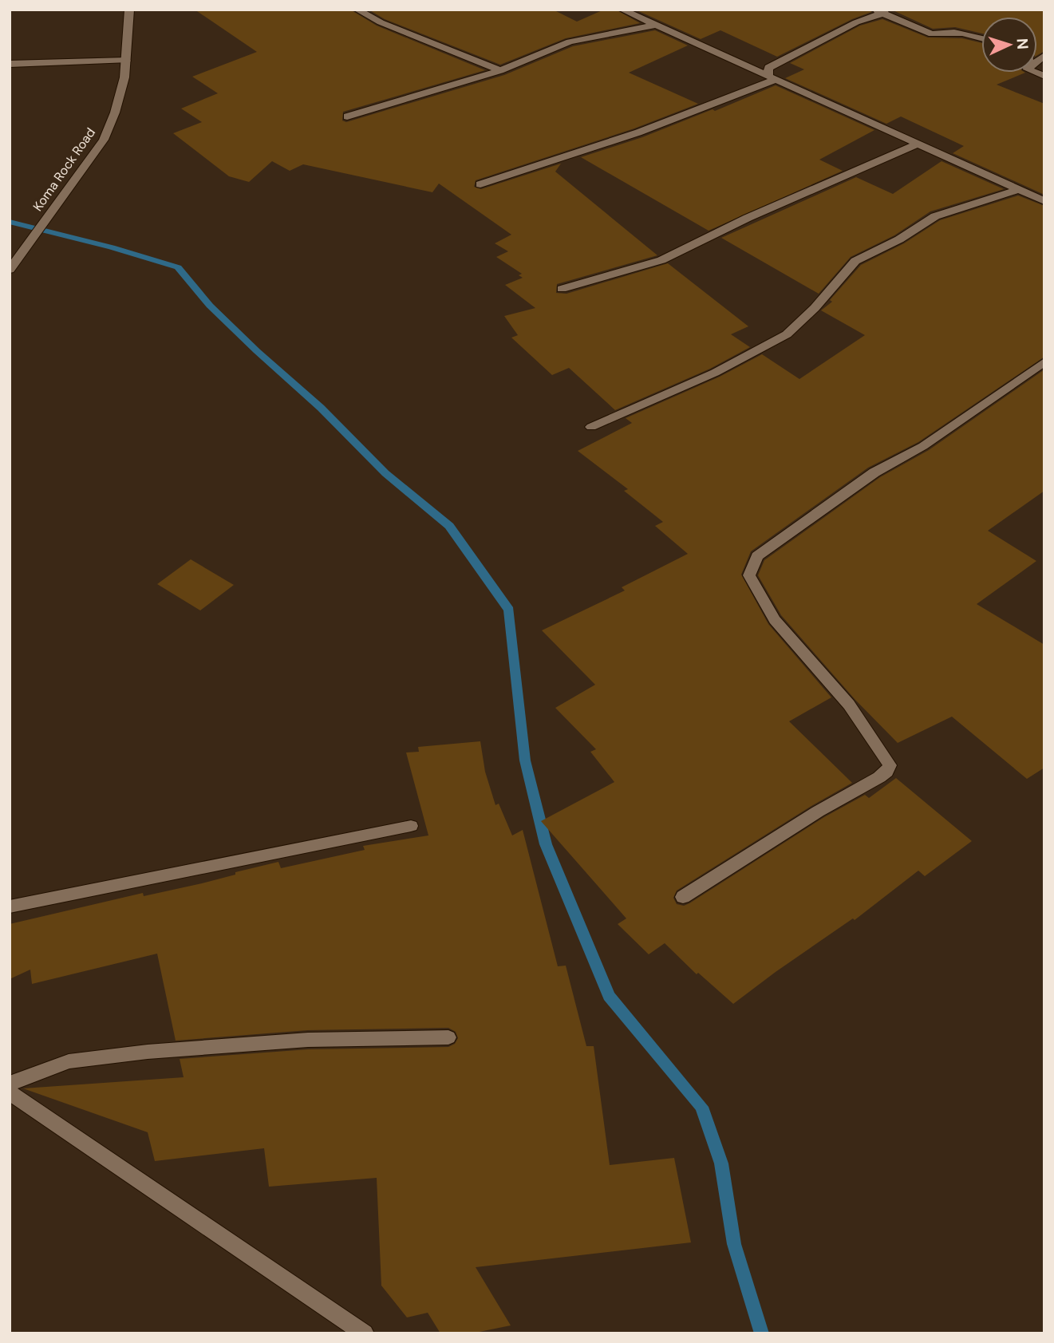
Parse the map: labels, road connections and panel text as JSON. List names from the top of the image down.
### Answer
{
  "streets": {
    "street": ["Koma Rock Road"]
  },
  "north": "right"
}
